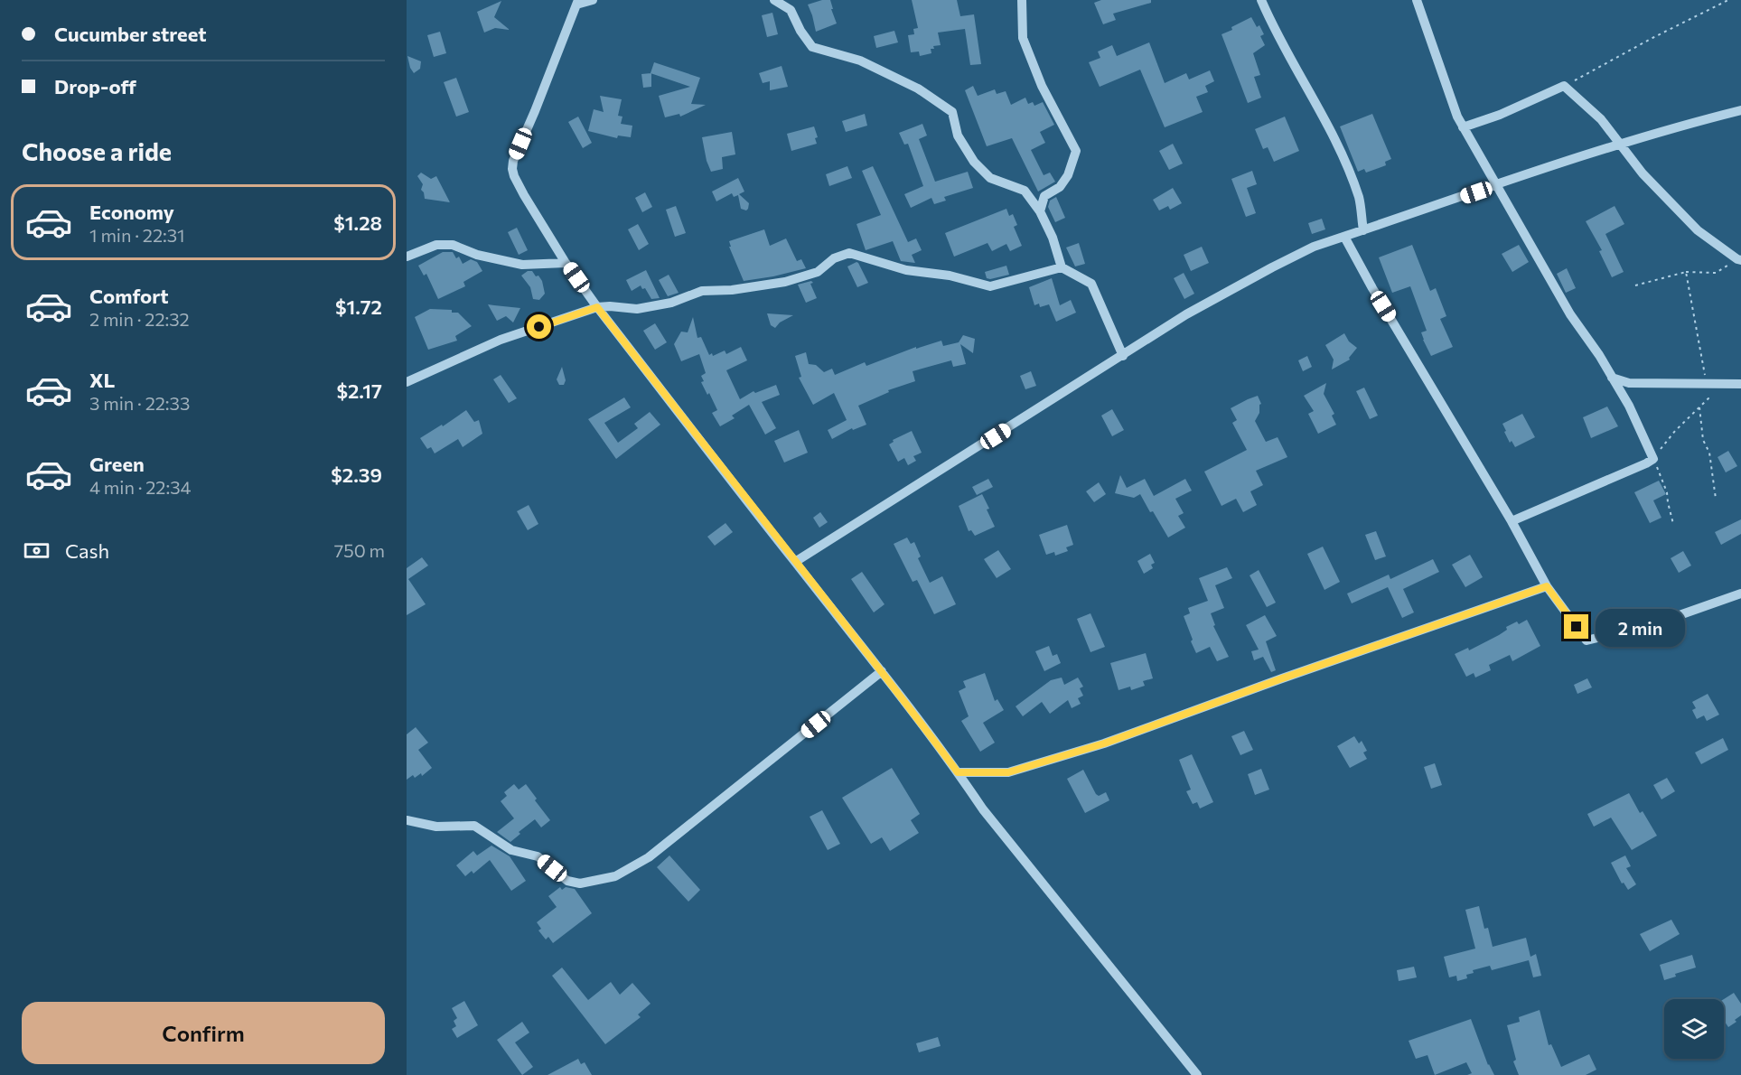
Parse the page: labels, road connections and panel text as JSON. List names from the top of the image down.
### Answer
{
  "page": {
    "banner": ["Cucumber street", "Drop-off"],
    "heading": "Choose a ride",
    "list": [
      {
        "name": "Economy",
        "note": "1 min · 22:31",
        "value": "$1.28"
      },
      {
        "name": "Comfort",
        "note": "2 min · 22:32",
        "value": "$1.72"
      },
      {
        "name": "XL",
        "note": "3 min · 22:33",
        "value": "$2.17"
      },
      {
        "name": "Green",
        "note": "4 min · 22:34",
        "value": "$2.39"
      }
    ],
    "pay": ["Cash", "750 m"],
    "bubble": "2 min",
    "buttons": "Confirm"
  }
}
